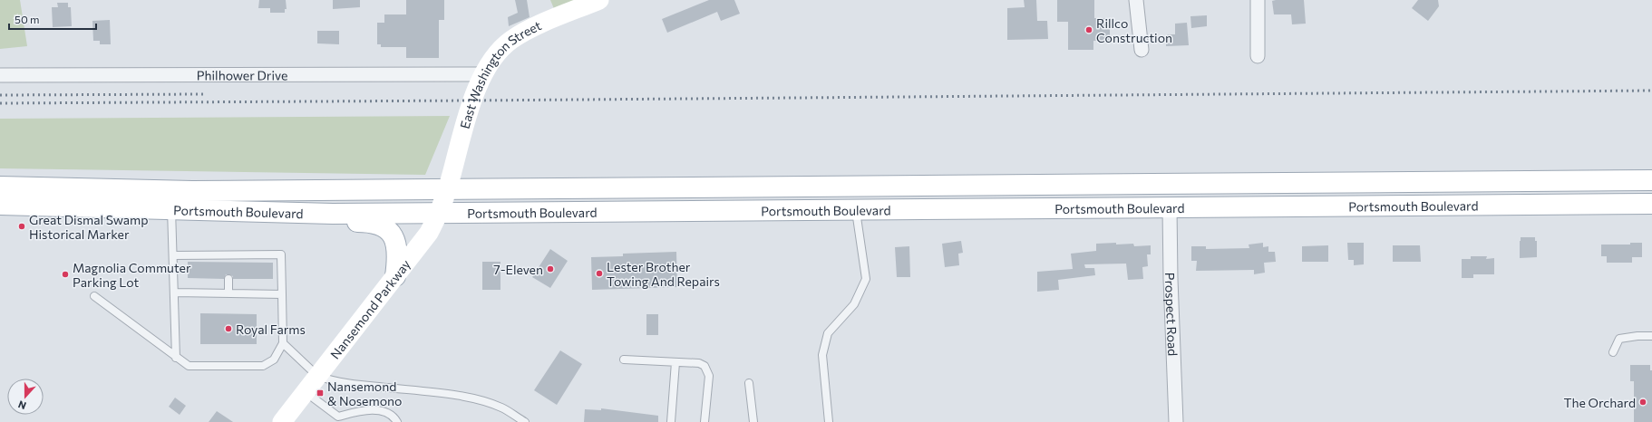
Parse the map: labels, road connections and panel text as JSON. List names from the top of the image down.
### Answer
{
  "streets": {
    "main road": ["East Washington Street", "Portsmouth Boulevard", "Nansemond Parkway"],
    "street": ["Philhower Drive", "Prospect Road"]
  },
  "crossings": [
    ["Philhower Drive", "East Washington Street"],
    ["East Washington Street", "Portsmouth Boulevard"],
    ["East Washington Street", "Nansemond Parkway"],
    ["Portsmouth Boulevard", "Nansemond Parkway"],
    ["Portsmouth Boulevard", "Prospect Road"]
  ],
  "places": {
    "other": [
      "Rillco Construction",
      "Great Dismal Swamp Historical Marker",
      "7-Eleven",
      "Lester Brother Towing And Repairs",
      "Magnolia Commuter Parking Lot",
      "Royal Farms",
      "The Orchard"
    ],
    "transit": ["Nansemond & Nosemono"]
  },
  "scale_bar": "50 m",
  "north": "bottom"
}
